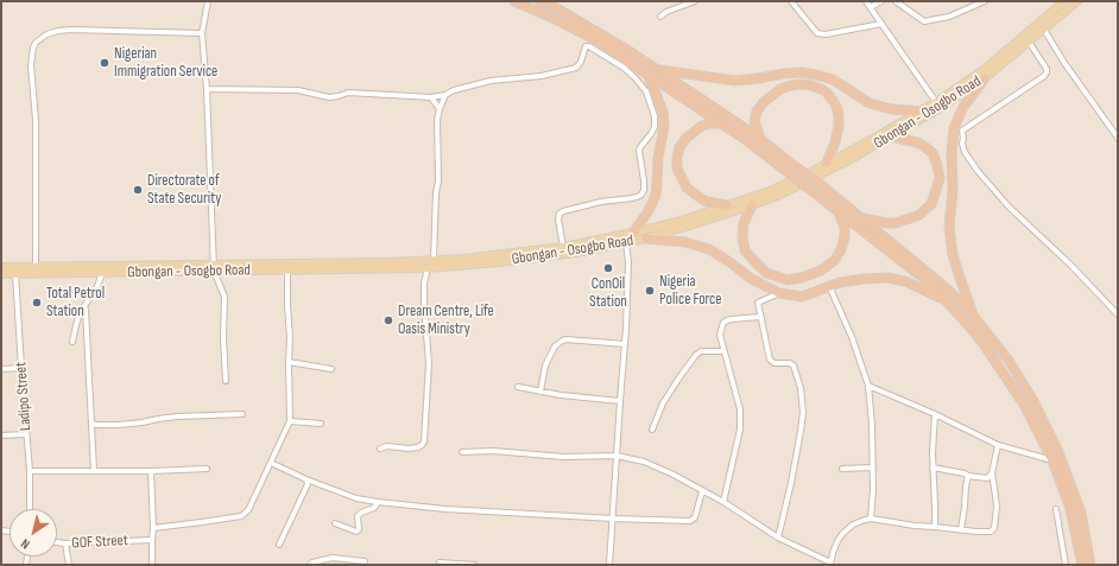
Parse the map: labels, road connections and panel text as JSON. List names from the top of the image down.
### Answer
{
  "streets": {
    "main road": ["Gbongan - Osogbo Road"],
    "street": ["Ladipo Street", "GOF Street"]
  },
  "crossings": [
    ["Gbongan - Osogbo Road", "Ladipo Street"]
  ],
  "places": [
    "Nigerian Immigration Service",
    "Directorate of State Security",
    "ConOil Station",
    "Nigeria Police Force",
    "Total Petrol Station",
    "Dream Centre, Life Oasis Ministry"
  ],
  "north": "bottom left"
}
